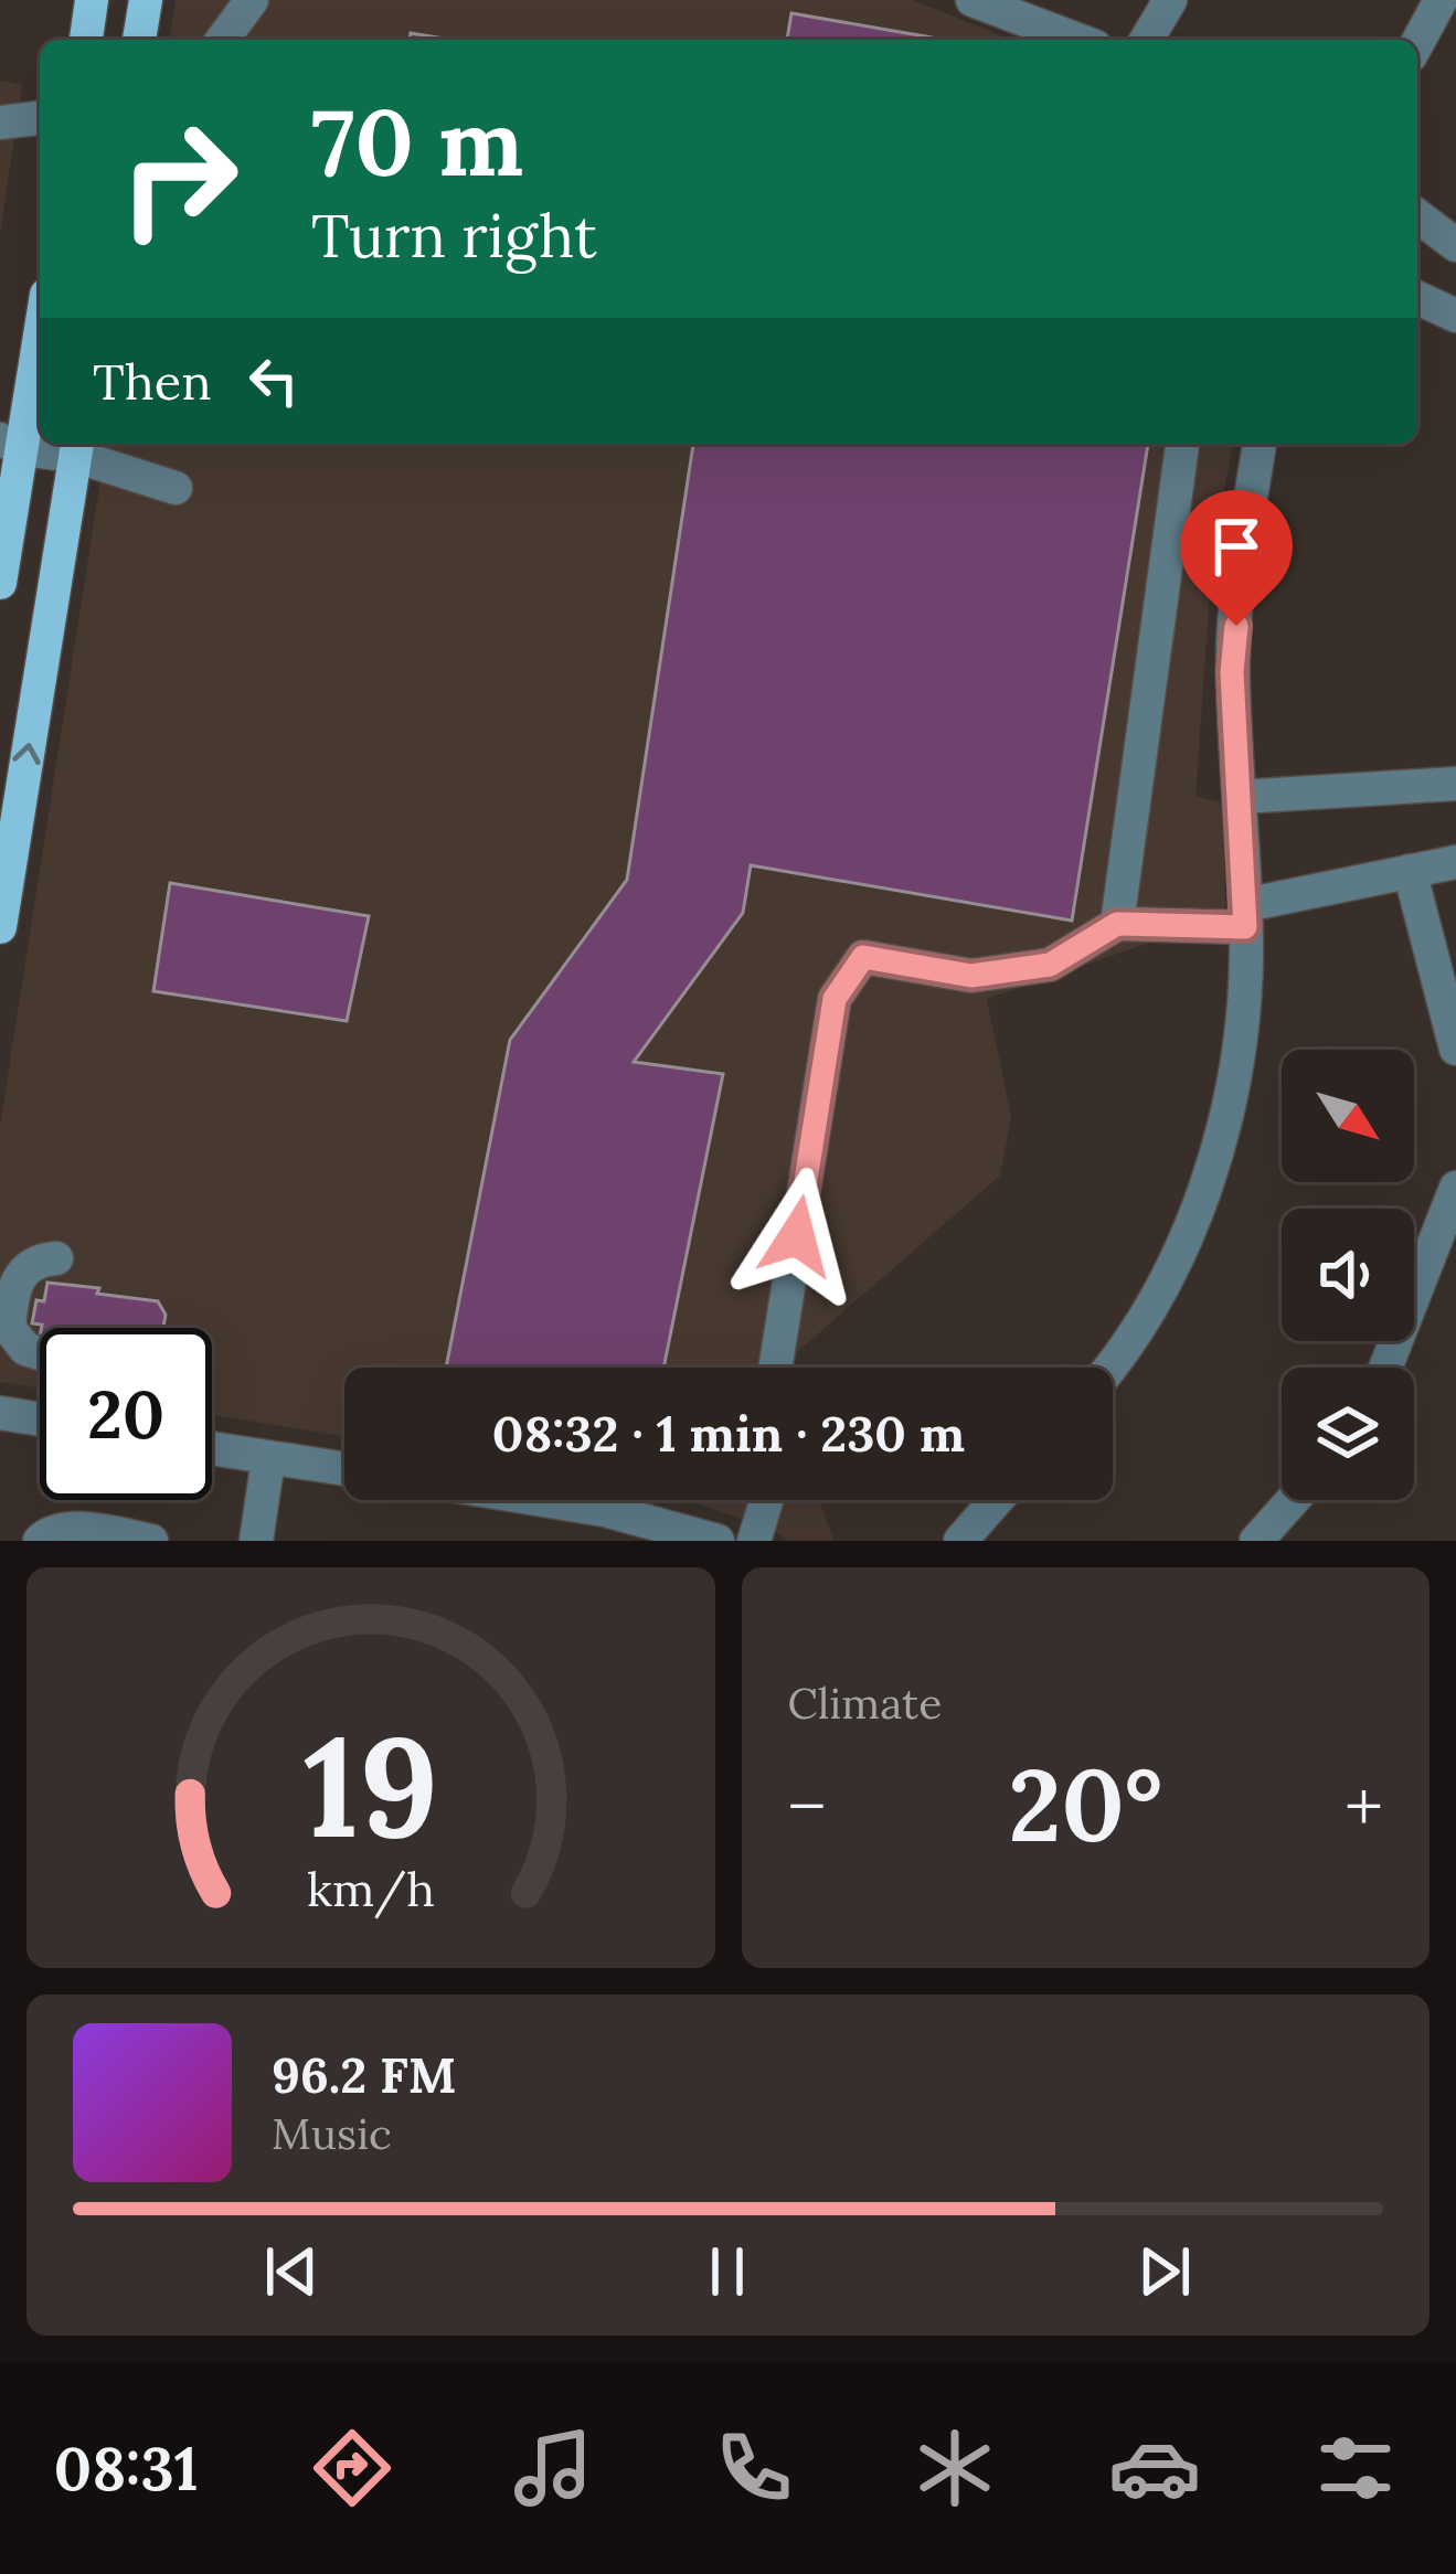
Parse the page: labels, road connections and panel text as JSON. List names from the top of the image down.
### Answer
{
  "north": "bottom right",
  "page": {
    "turn": ["70 m", "Turn right"],
    "then": "Then",
    "limit": "20",
    "trip": "08:32 · 1 min · 230 m",
    "tile": "Climate",
    "heat": ["−", "20°", "+"],
    "song": ["96.2 FM", "Music"],
    "tabs": "08:31",
    "gauge": ["19", "km/h"]
  }
}
